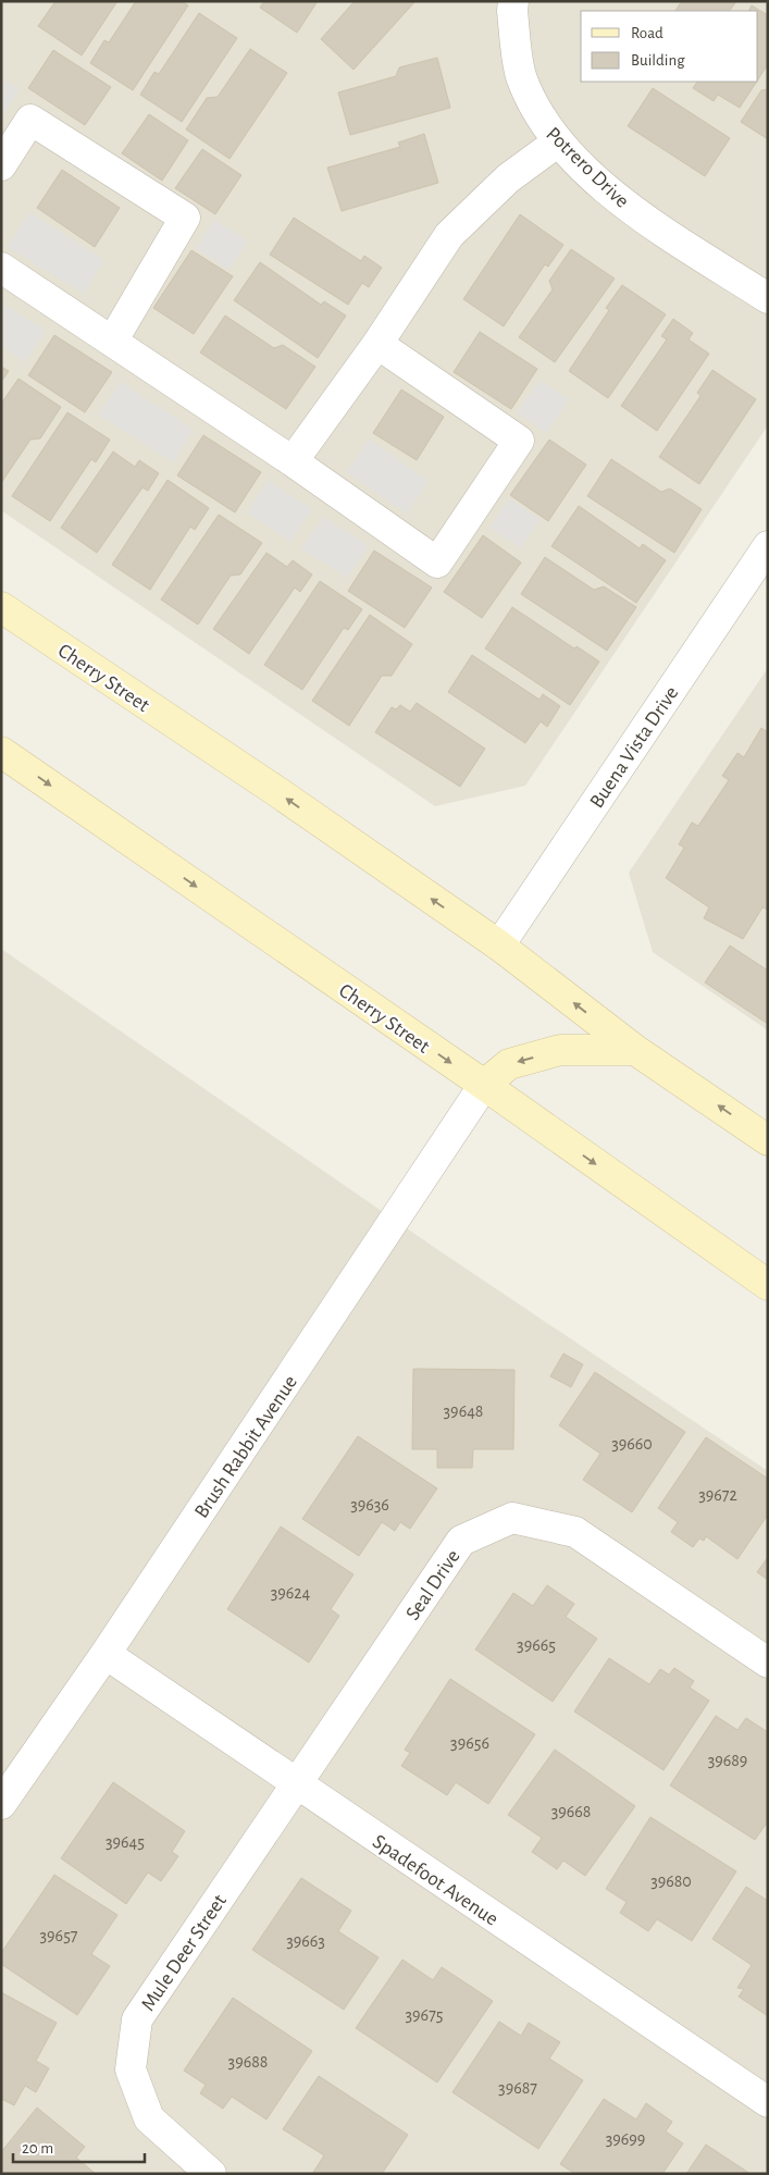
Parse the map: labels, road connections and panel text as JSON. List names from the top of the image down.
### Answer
{
  "streets": {
    "main road": ["Cherry Street"],
    "street": [
      "Potrero Drive",
      "Buena Vista Drive",
      "Brush Rabbit Avenue",
      "Seal Drive",
      "Spadefoot Avenue",
      "Mule Deer Street"
    ]
  },
  "crossings": [
    ["Cherry Street", "Buena Vista Drive"],
    ["Cherry Street", "Brush Rabbit Avenue"],
    ["Brush Rabbit Avenue", "Spadefoot Avenue"],
    ["Seal Drive", "Spadefoot Avenue"],
    ["Seal Drive", "Mule Deer Street"],
    ["Spadefoot Avenue", "Mule Deer Street"]
  ],
  "house_numbers": [
    "39648",
    "39660",
    "39672",
    "39636",
    "39624",
    "39665",
    "39656",
    "39689",
    "39668",
    "39645",
    "39680",
    "39657",
    "39663",
    "39675",
    "39688",
    "39687",
    "39699"
  ],
  "legend": ["Road", "Building"],
  "scale_bar": "20 m"
}
